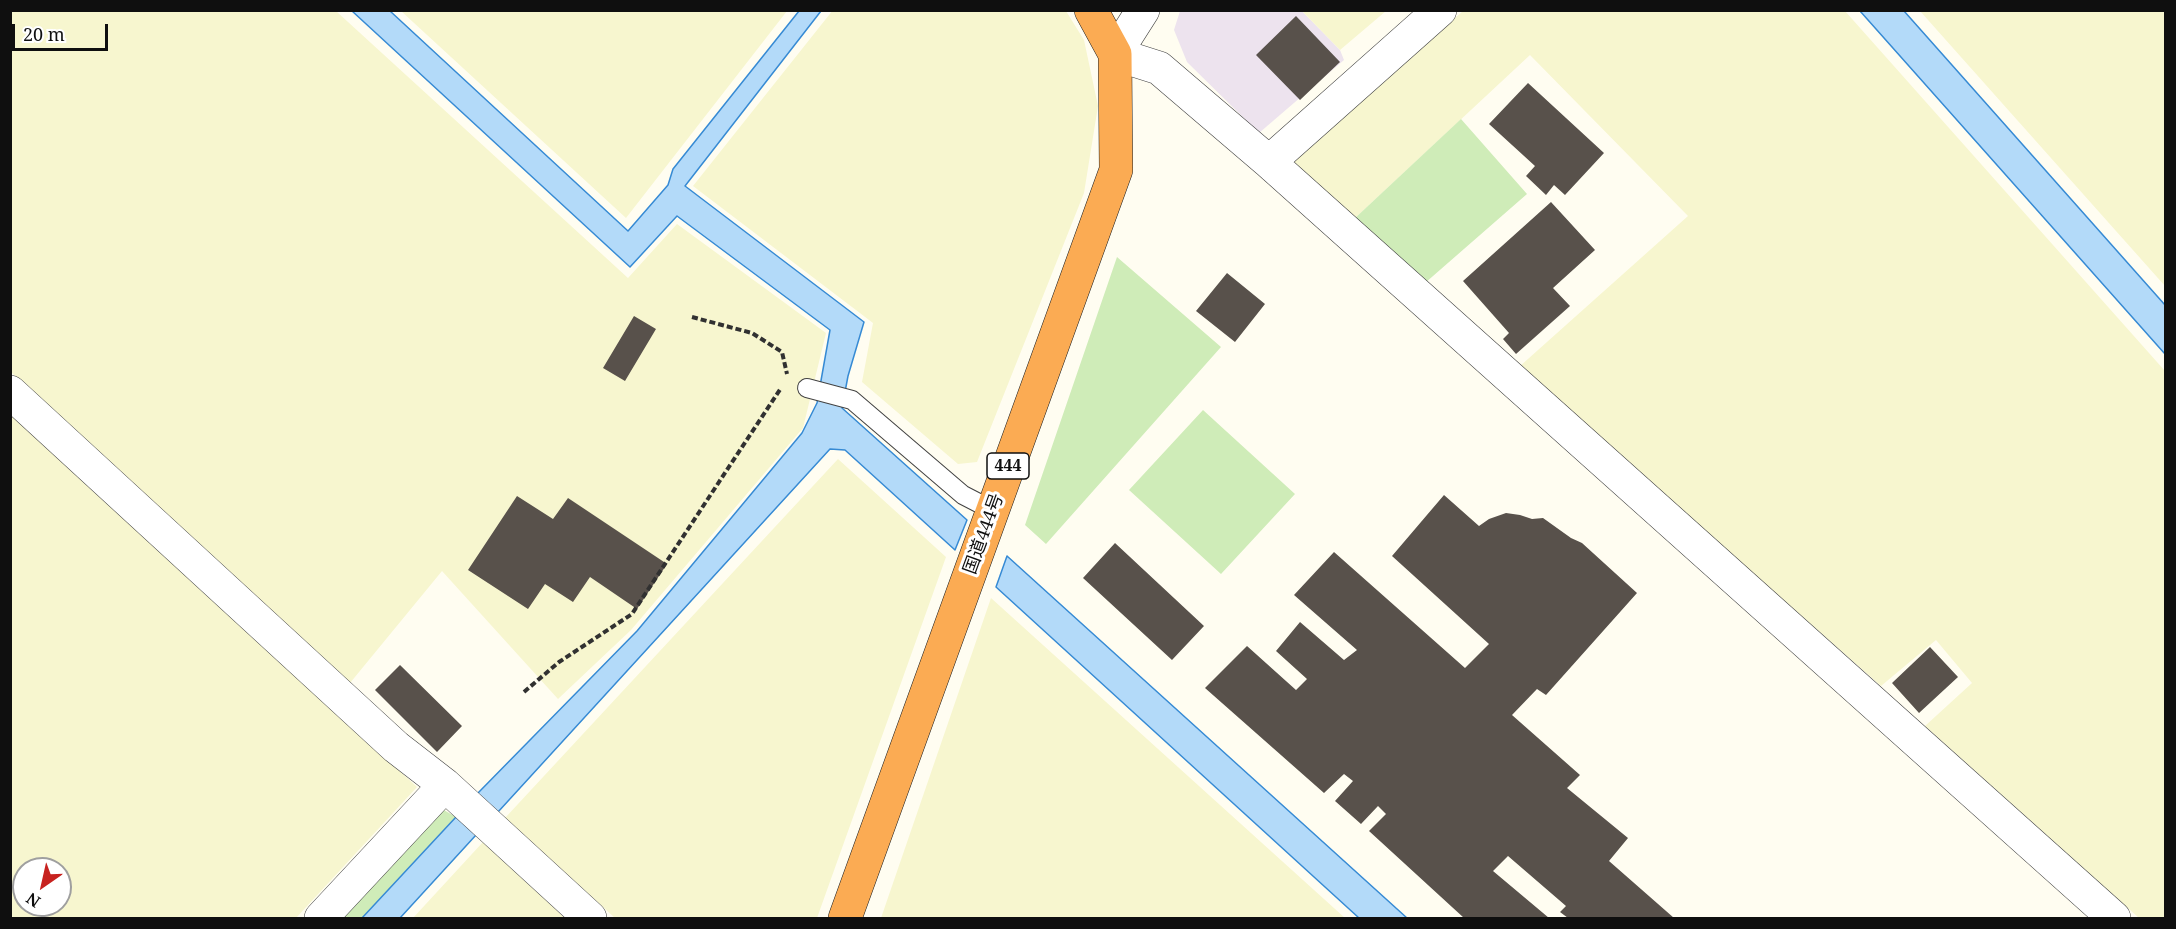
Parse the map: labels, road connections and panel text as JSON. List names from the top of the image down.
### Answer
{
  "streets": {
    "highway": ["444", "国道444号"]
  },
  "scale_bar": "20 m",
  "north": "bottom left"
}
